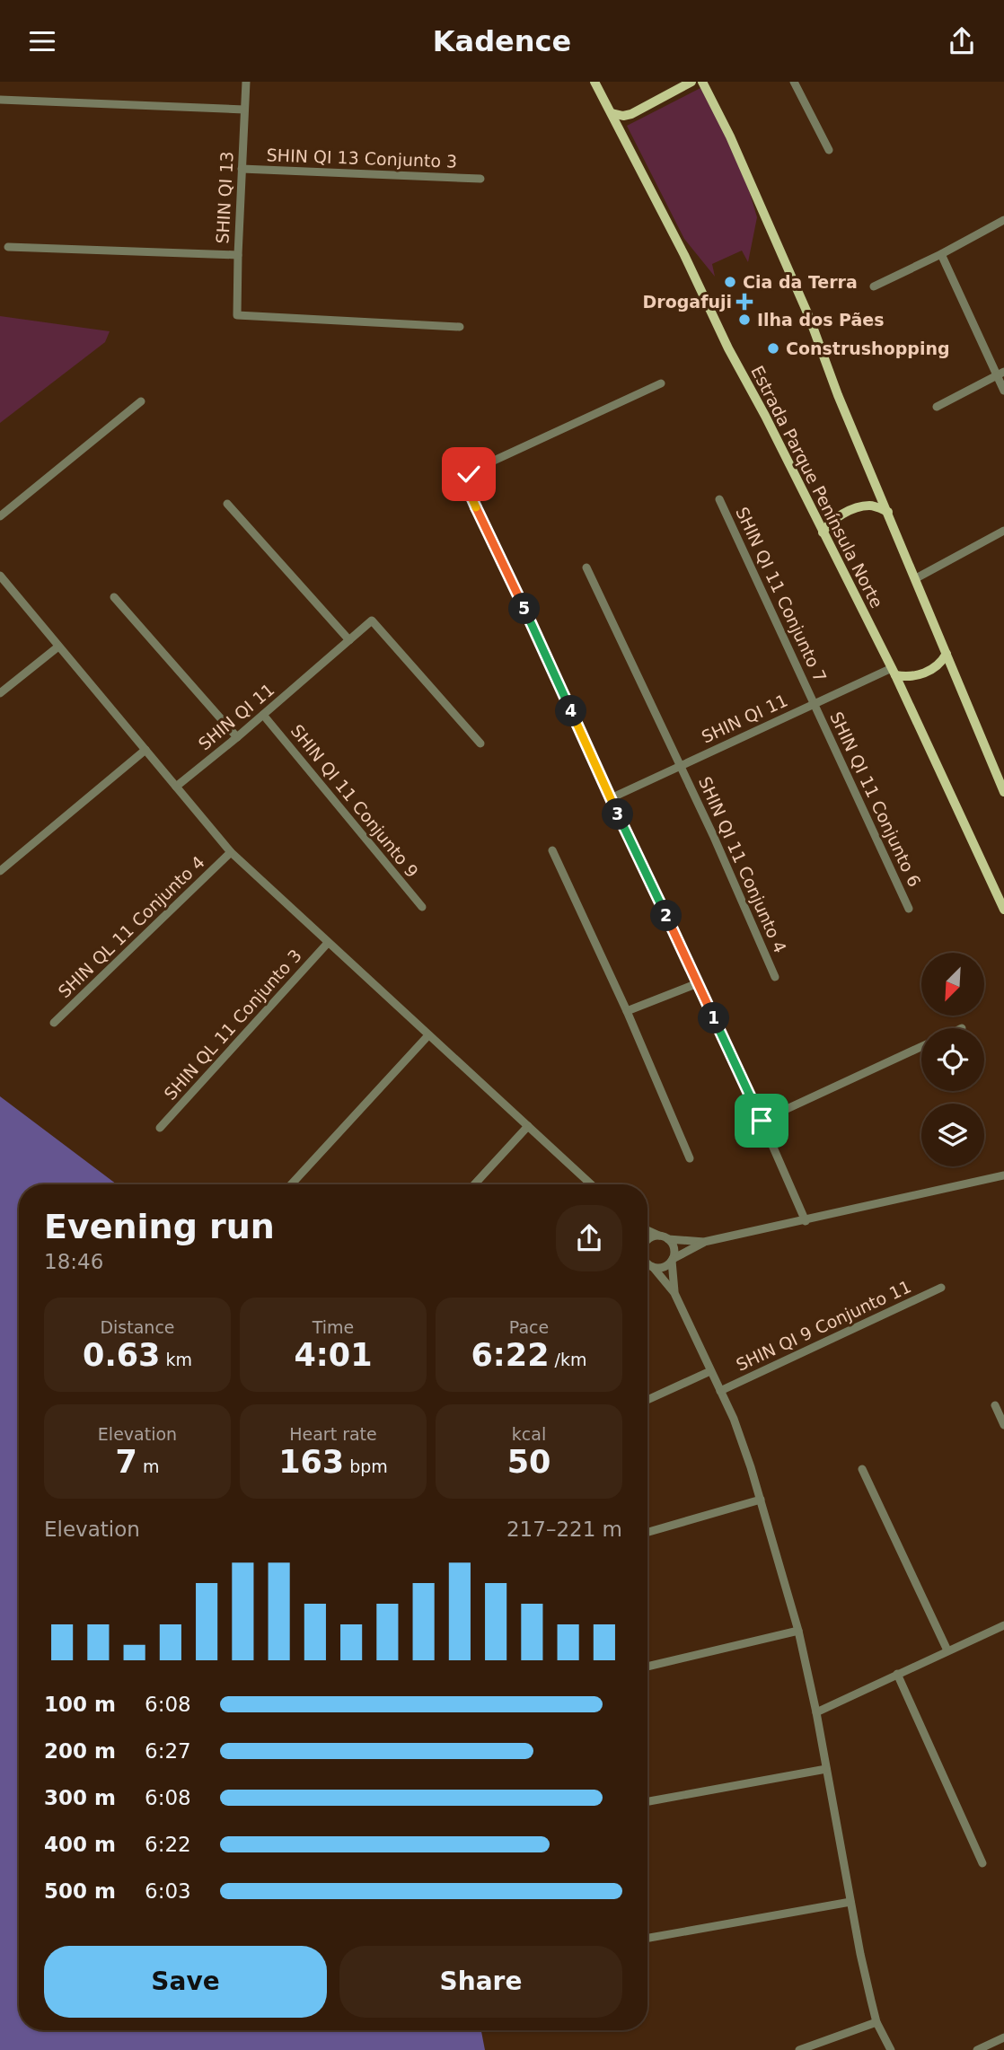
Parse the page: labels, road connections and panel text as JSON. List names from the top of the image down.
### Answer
{
  "streets": {
    "main road": ["Estrada Parque Península Norte"],
    "street": [
      "SHIN QI 13 Conjunto 3",
      "SHIN QI 13",
      "SHIN QI 11 Conjunto 7",
      "SHIN QI 11",
      "SHIN QI 11 Conjunto 6",
      "SHIN QI 11 Conjunto 9",
      "SHIN QI 11 Conjunto 4",
      "SHIN QL 11 Conjunto 4",
      "SHIN QL 11 Conjunto 3",
      "SHIN QI 9 Conjunto 11"
    ]
  },
  "crossings": [
    ["SHIN QI 13 Conjunto 3", "SHIN QI 13"],
    ["Estrada Parque Península Norte", "SHIN QI 11"],
    ["SHIN QI 11 Conjunto 7", "SHIN QI 11"],
    ["SHIN QI 11 Conjunto 7", "SHIN QI 11 Conjunto 6"],
    ["SHIN QI 11", "SHIN QI 11 Conjunto 6"],
    ["SHIN QI 11", "SHIN QI 11 Conjunto 9"],
    ["SHIN QI 11", "SHIN QI 11 Conjunto 4"]
  ],
  "places": {
    "other": ["Cia da Terra", "Ilha dos Pães", "Construshopping"],
    "health": ["Drogafuji"]
  },
  "north": "bottom left",
  "page": {
    "header": "Kadence",
    "pins": [
      "5",
      "4",
      "3",
      "2",
      "1"
    ],
    "heading": ["Evening run", "18:46"],
    "stats": [
      ["Distance", "0.63 km"],
      ["Time", "4:01"],
      ["Pace", "6:22 /km"],
      ["Elevation", "7 m"],
      ["Heart rate", "163 bpm"],
      ["kcal", "50"]
    ],
    "chart": ["Elevation", "217–221 m"],
    "list": [
      {
        "name": "100 m",
        "note": "6:08"
      },
      {
        "name": "200 m",
        "note": "6:27"
      },
      {
        "name": "300 m",
        "note": "6:08"
      },
      {
        "name": "400 m",
        "note": "6:22"
      },
      {
        "name": "500 m",
        "note": "6:03"
      }
    ],
    "buttons": ["Save", "Share"]
  }
}
